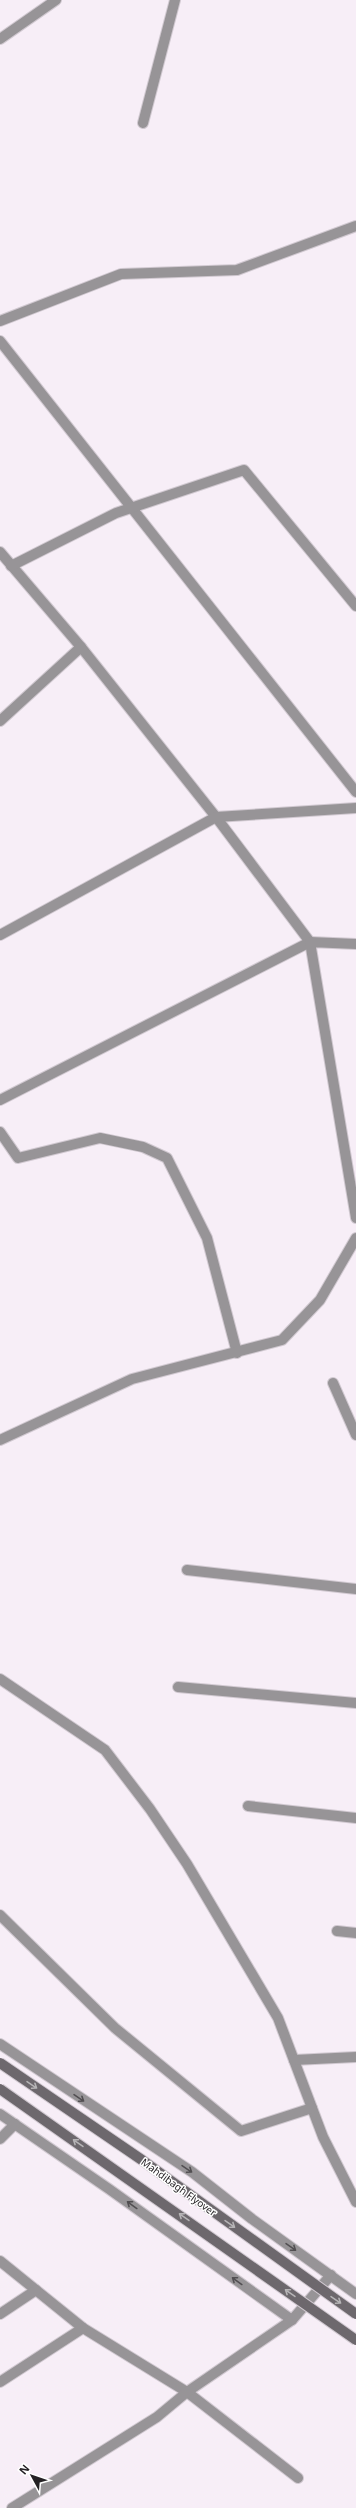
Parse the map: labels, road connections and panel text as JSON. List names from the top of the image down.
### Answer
{
  "streets": {
    "main road": ["Mahdibagh Flyover"]
  },
  "north": "top left"
}
